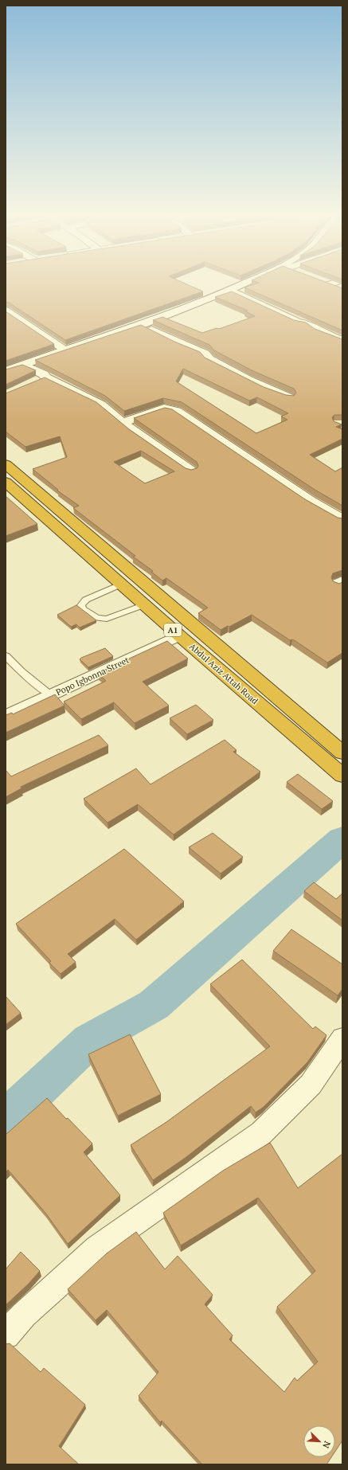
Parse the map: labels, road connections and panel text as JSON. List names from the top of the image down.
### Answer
{
  "streets": {
    "highway": ["A1", "Abdul Aziz Attah Road"],
    "street": ["Popo Igbonna Street"]
  },
  "crossings": [
    ["Abdul Aziz Attah Road", "Popo Igbonna Street"]
  ],
  "north": "bottom right"
}
